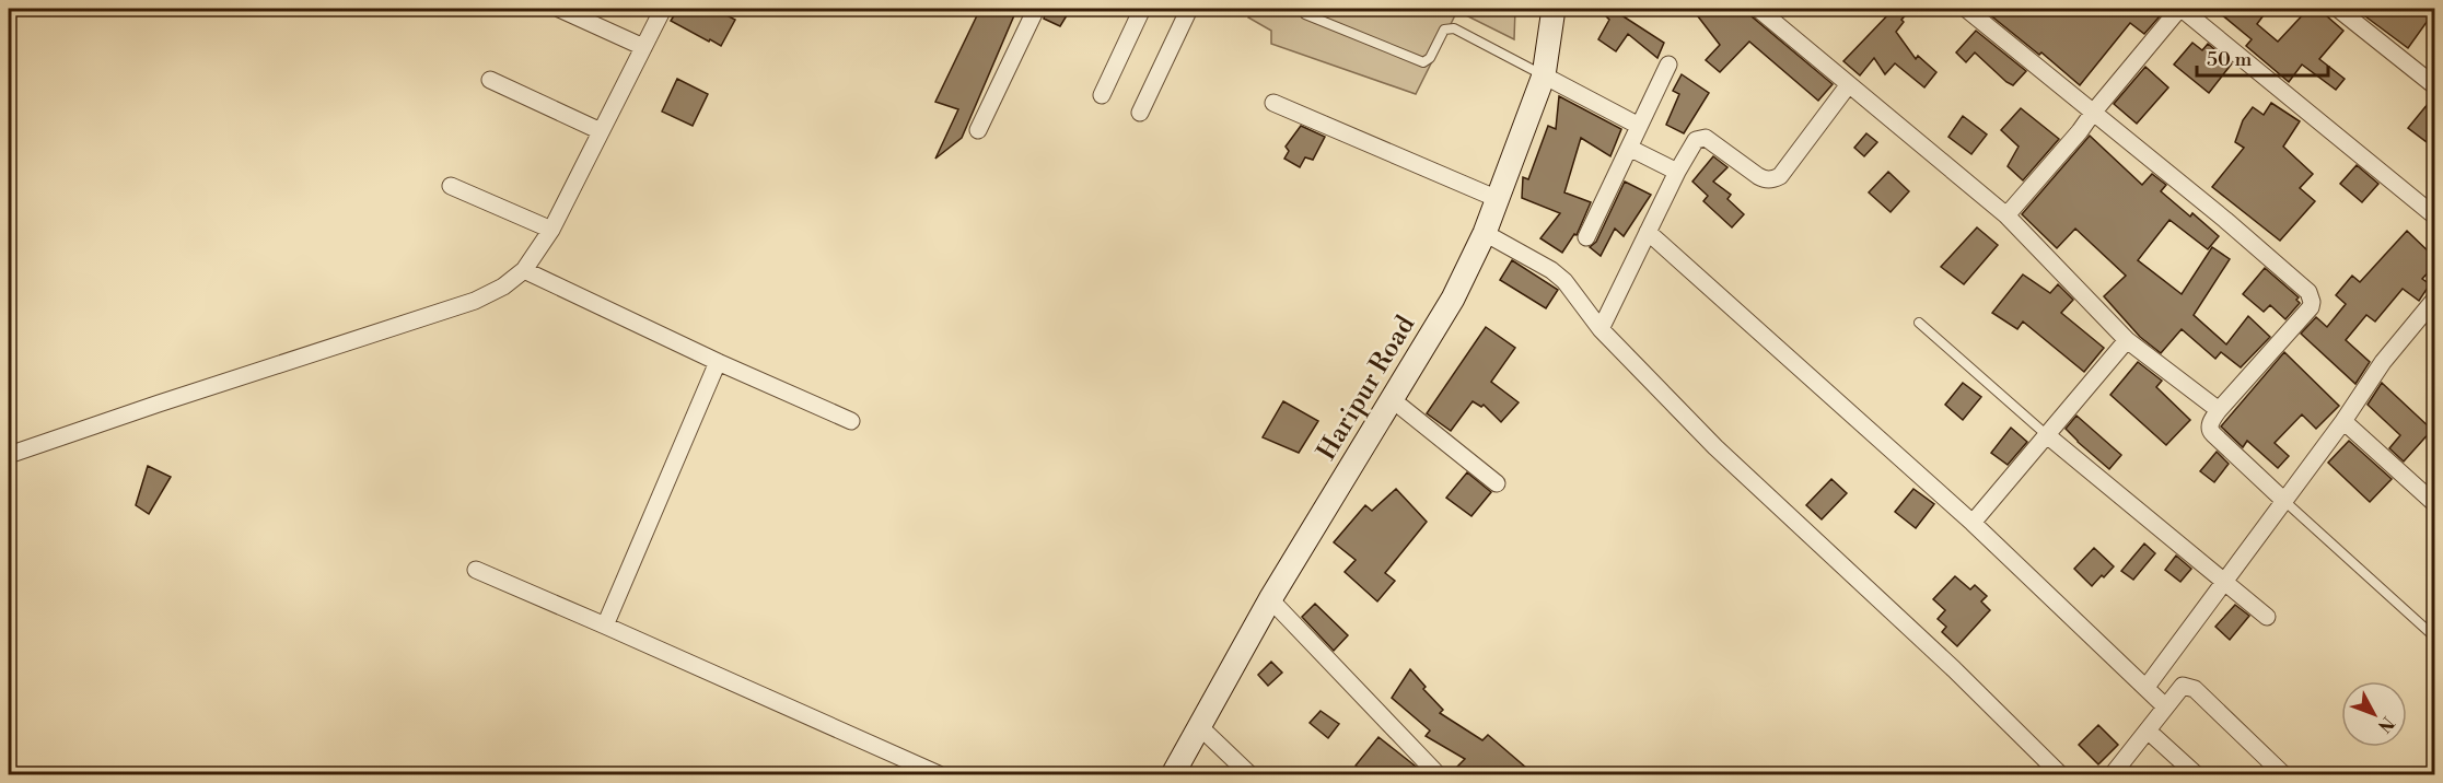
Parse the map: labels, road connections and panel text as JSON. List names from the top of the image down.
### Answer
{
  "streets": {
    "street": ["Haripur Road"]
  },
  "scale_bar": "50 m",
  "north": "bottom right"
}
